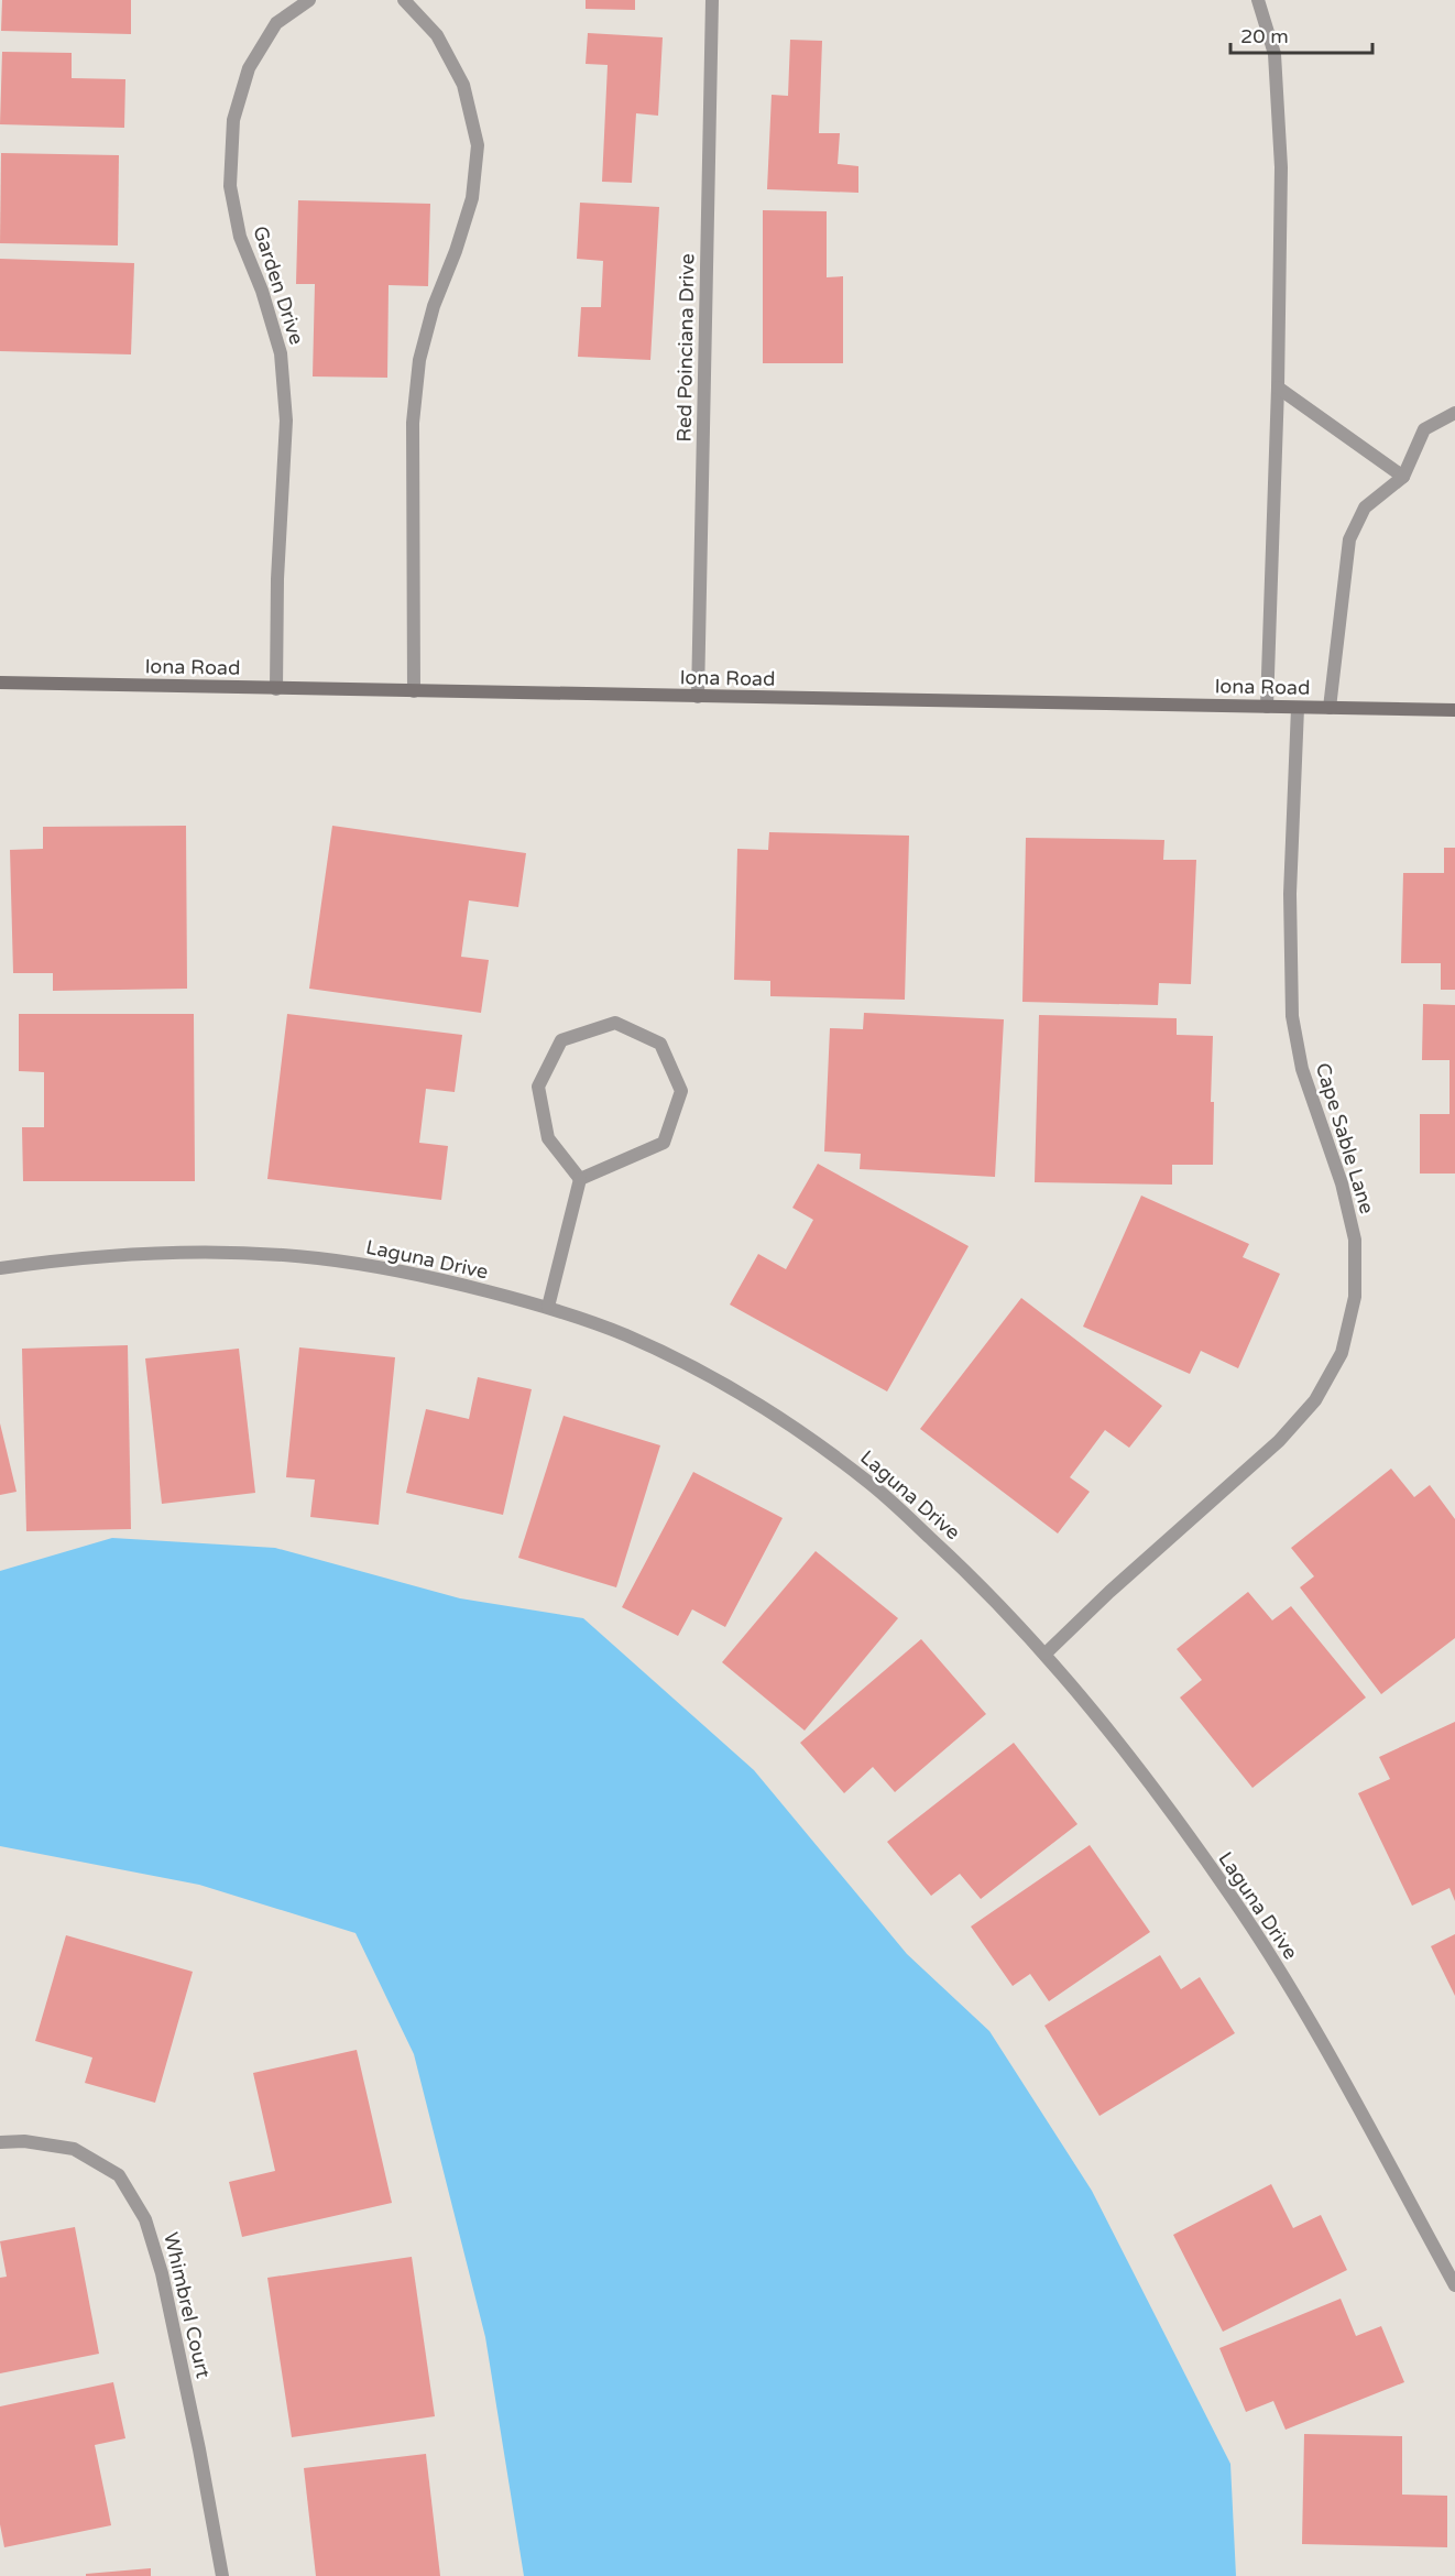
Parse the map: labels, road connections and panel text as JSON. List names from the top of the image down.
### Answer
{
  "streets": {
    "street": [
      "Garden Drive",
      "Red Poinciana Drive",
      "Iona Road",
      "Cape Sable Lane",
      "Laguna Drive",
      "Whimbrel Court"
    ]
  },
  "crossings": [
    ["Garden Drive", "Iona Road"],
    ["Red Poinciana Drive", "Iona Road"],
    ["Iona Road", "Cape Sable Lane"],
    ["Cape Sable Lane", "Laguna Drive"]
  ],
  "scale_bar": "20 m"
}
